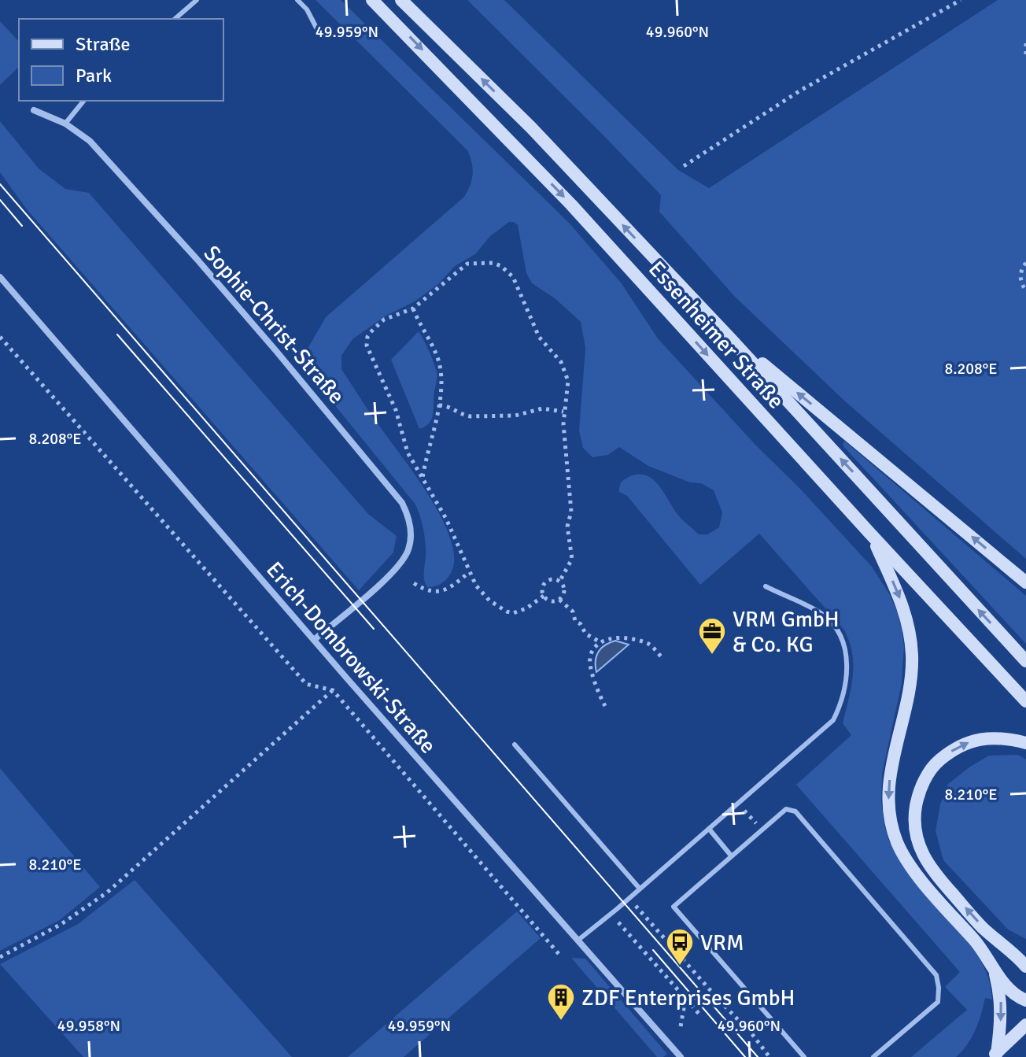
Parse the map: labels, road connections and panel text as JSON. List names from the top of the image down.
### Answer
{
  "streets": {
    "main road": ["Essenheimer Straße"],
    "street": ["Sophie-Christ-Straße", "Erich-Dombrowski-Straße"]
  },
  "crossings": [
    ["Sophie-Christ-Straße", "Erich-Dombrowski-Straße"]
  ],
  "places": {
    "office": ["VRM GmbH & Co. KG"],
    "bus stop": ["VRM"],
    "building": ["ZDF Enterprises GmbH"]
  },
  "legend": ["Straße", "Park"],
  "coordinates": [
    "49.959°N",
    "49.960°N",
    "8.208°E",
    "8.210°E",
    "49.958°N"
  ]
}
